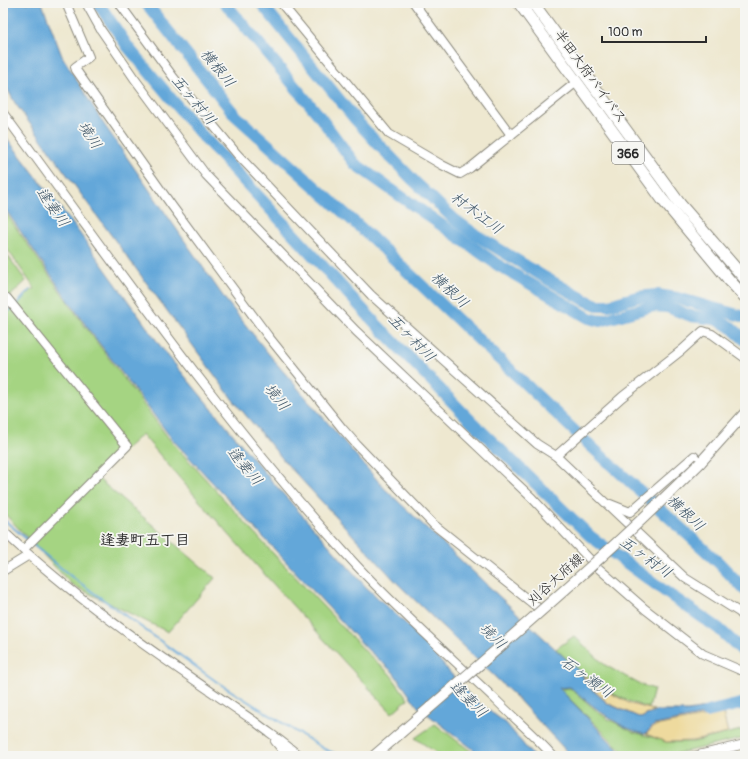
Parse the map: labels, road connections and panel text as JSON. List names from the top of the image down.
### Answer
{
  "streets": {
    "highway": ["半田大府パイパス", "366"],
    "main road": ["刈谷大府線"]
  },
  "districts": ["逢妻町五丁目"],
  "water": [
    "横根川",
    "五ヶ村川",
    "境川",
    "逢妻川",
    "村木江川",
    "石ヶ瀬川"
  ],
  "scale_bar": "100 m"
}
